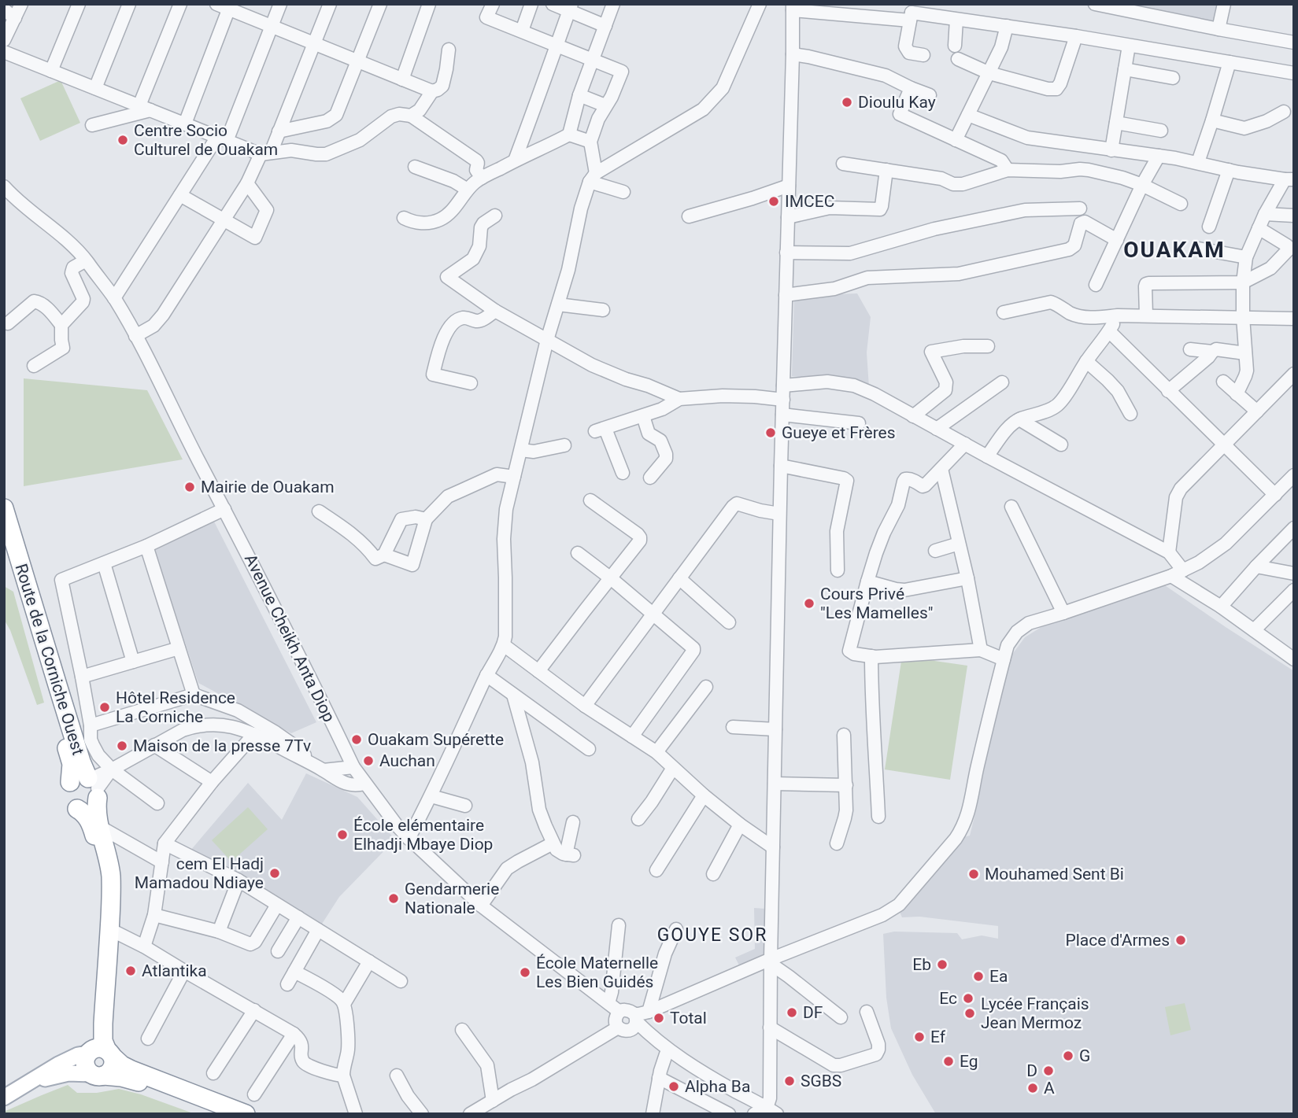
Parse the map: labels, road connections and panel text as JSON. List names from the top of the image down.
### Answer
{
  "streets": {
    "highway": ["Route de la Corniche Ouest"],
    "street": ["Avenue Cheikh Anta Diop"]
  },
  "districts": ["OUAKAM", "GOUYE SOR"],
  "places": [
    "Dioulu Kay",
    "Centre Socio Culturel de Ouakam",
    "IMCEC",
    "Gueye et Frères",
    "Mairie de Ouakam",
    "Cours Privé \"Les Mamelles\"",
    "Hôtel Residence La Corniche",
    "Ouakam Supérette",
    "Maison de la presse 7Tv",
    "Auchan",
    "École elémentaire Elhadji Mbaye Diop",
    "cem El Hadj Mamadou Ndiaye",
    "Mouhamed Sent Bi",
    "Gendarmerie Nationale",
    "Place d'Armes",
    "Eb",
    "Atlantika",
    "École Maternelle Les Bien Guidés",
    "Ea",
    "Ec",
    "DF",
    "Lycée Français Jean Mermoz",
    "Total",
    "Ef",
    "G",
    "Eg",
    "D",
    "SGBS",
    "Alpha Ba",
    "A"
  ]
}
